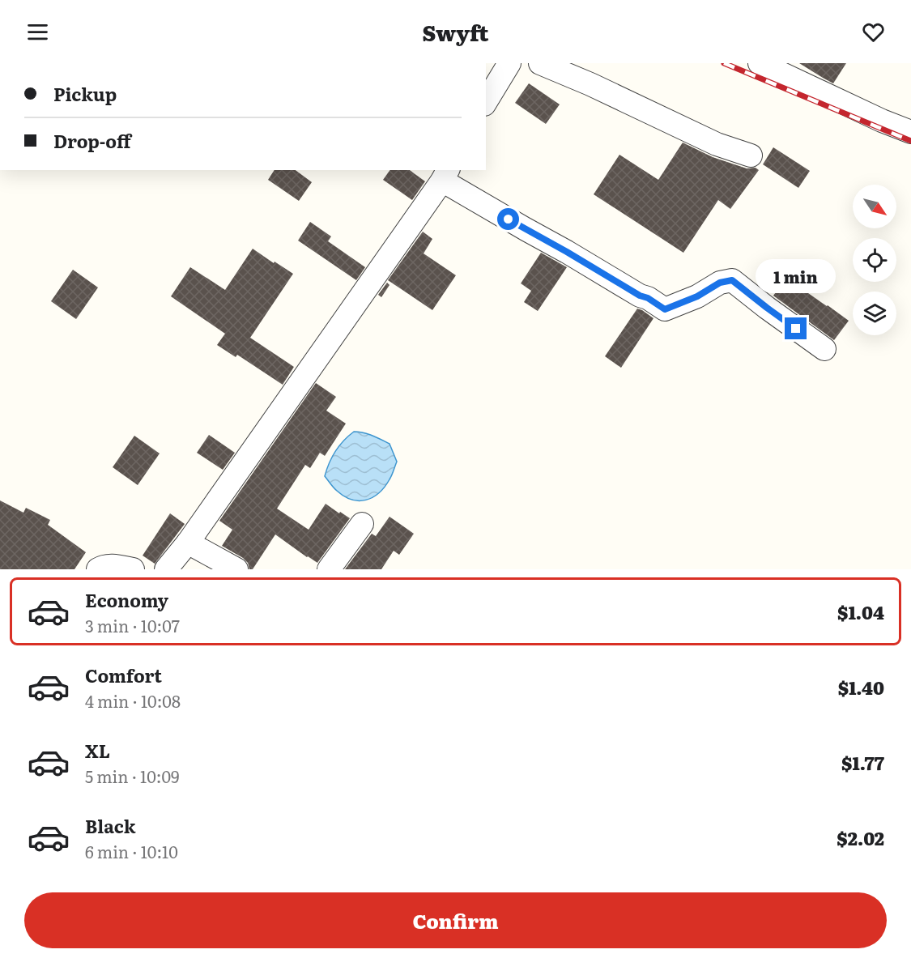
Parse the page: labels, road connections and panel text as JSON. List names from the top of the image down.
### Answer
{
  "north": "bottom right",
  "page": {
    "header": "Swyft",
    "banner": ["Pickup", "Drop-off"],
    "bubble": "1 min",
    "list": [
      {
        "name": "Economy",
        "note": "3 min · 10:07",
        "value": "$1.04"
      },
      {
        "name": "Comfort",
        "note": "4 min · 10:08",
        "value": "$1.40"
      },
      {
        "name": "XL",
        "note": "5 min · 10:09",
        "value": "$1.77"
      },
      {
        "name": "Black",
        "note": "6 min · 10:10",
        "value": "$2.02"
      }
    ],
    "buttons": "Confirm"
  }
}
